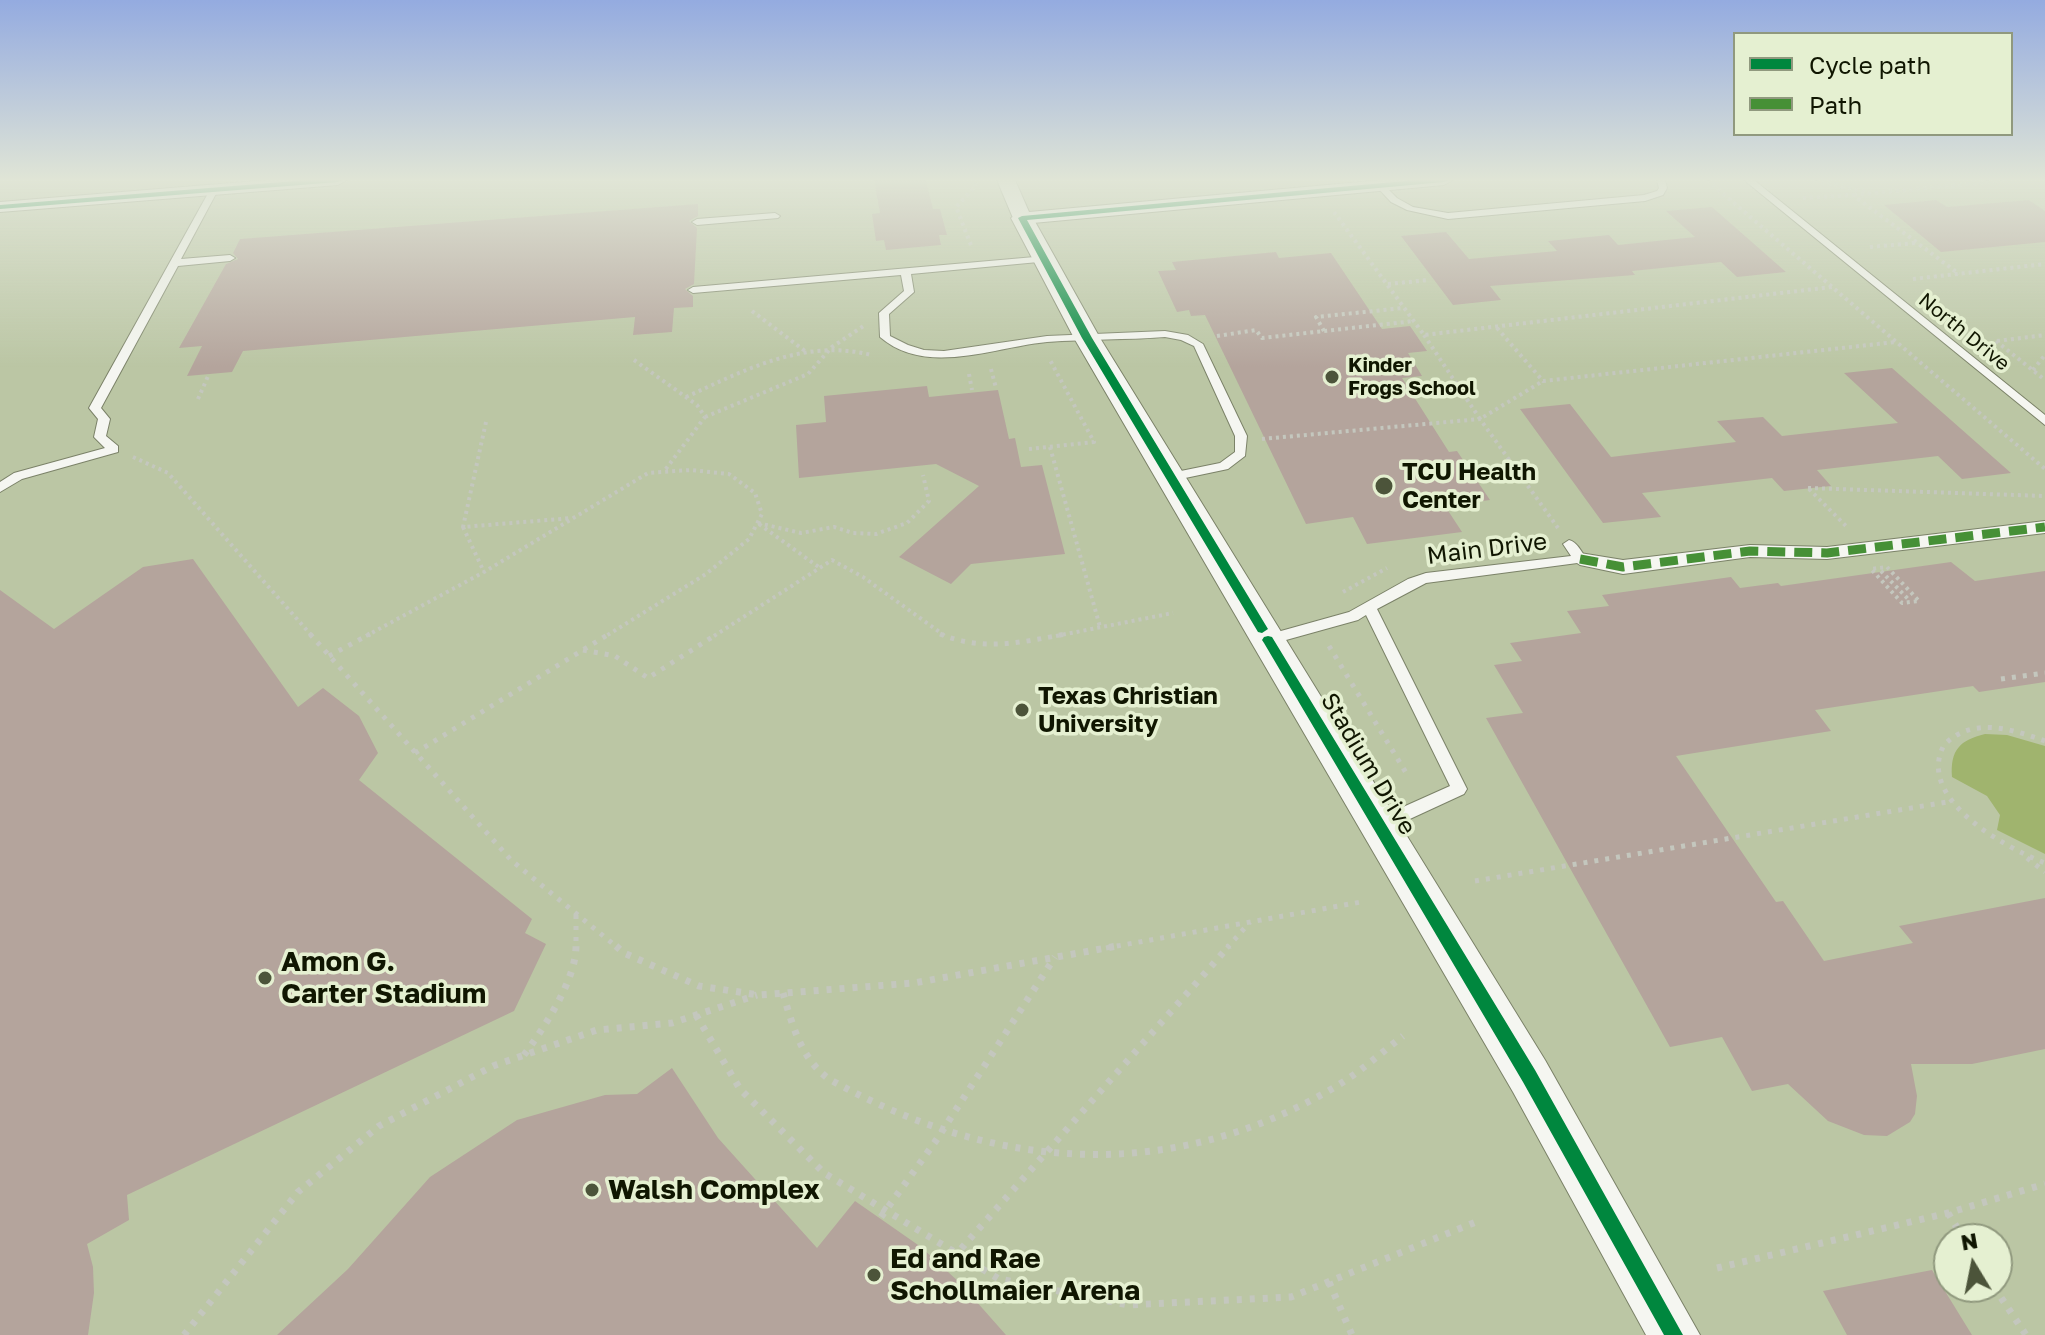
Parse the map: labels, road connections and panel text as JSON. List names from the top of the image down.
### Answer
{
  "streets": {
    "street": ["Stadium Drive"],
    "lane": ["North Drive", "Main Drive"]
  },
  "crossings": [
    ["Main Drive", "Stadium Drive"]
  ],
  "places": [
    "Kinder Frogs School",
    "TCU Health Center",
    "Texas Christian University",
    "Amon G. Carter Stadium",
    "Walsh Complex",
    "Ed and Rae Schollmaier Arena"
  ],
  "legend": ["Cycle path", "Path"],
  "north": "top"
}
